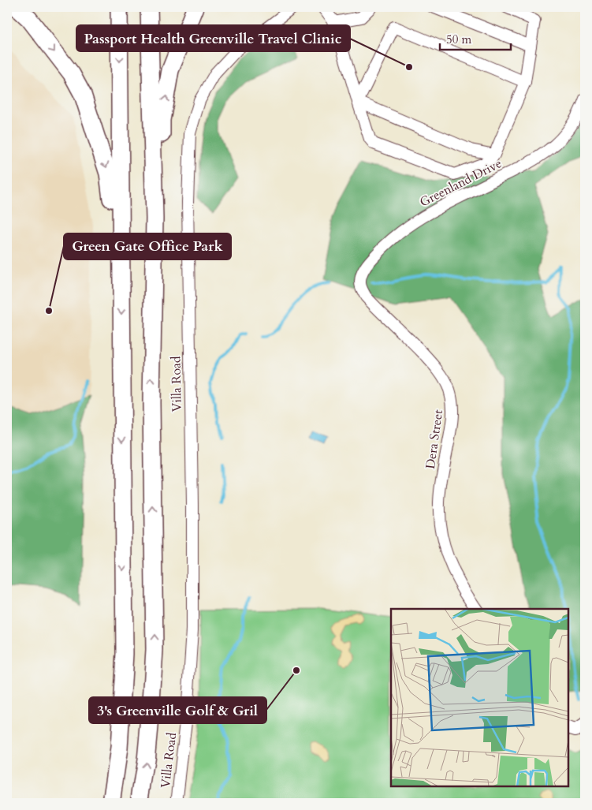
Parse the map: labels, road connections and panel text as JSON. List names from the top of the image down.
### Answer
{
  "streets": {
    "street": ["Greenland Drive", "Villa Road", "Dera Street"]
  },
  "crossings": [
    ["Greenland Drive", "Dera Street"]
  ],
  "places": ["Passport Health Greenville Travel Clinic", "Green Gate Office Park", "3's Greenville Golf & Gril"],
  "scale_bar": "50 m"
}
